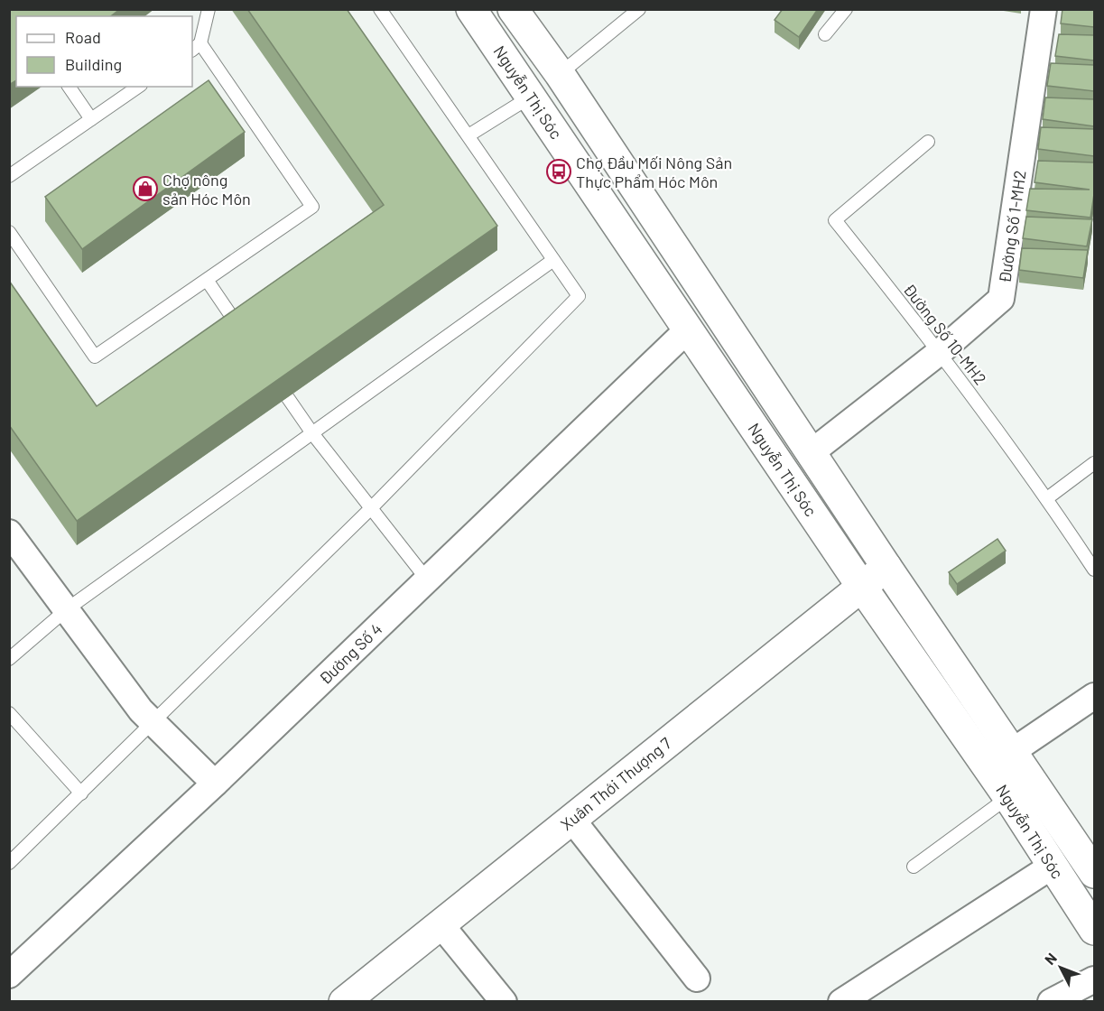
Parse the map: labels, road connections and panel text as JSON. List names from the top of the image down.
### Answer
{
  "streets": {
    "main road": ["Nguyễn Thị Sóc", "Xuân Thới Thượng 7"],
    "street": ["Đường Số 1-MH2", "Đường Số 4"],
    "lane": ["Đường Số 10-MH2"]
  },
  "crossings": [
    ["Nguyễn Thị Sóc", "Đường Số 1-MH2"],
    ["Nguyễn Thị Sóc", "Đường Số 4"],
    ["Nguyễn Thị Sóc", "Xuân Thới Thượng 7"],
    ["Đường Số 1-MH2", "Đường Số 10-MH2"]
  ],
  "places": {
    "bus stop": ["Chợ Đầu Mối Nông Sản Thực Phẩm Hóc Môn"],
    "shop": ["Chợ nông sản Hóc Môn"]
  },
  "legend": ["Road", "Building"],
  "north": "top left"
}
